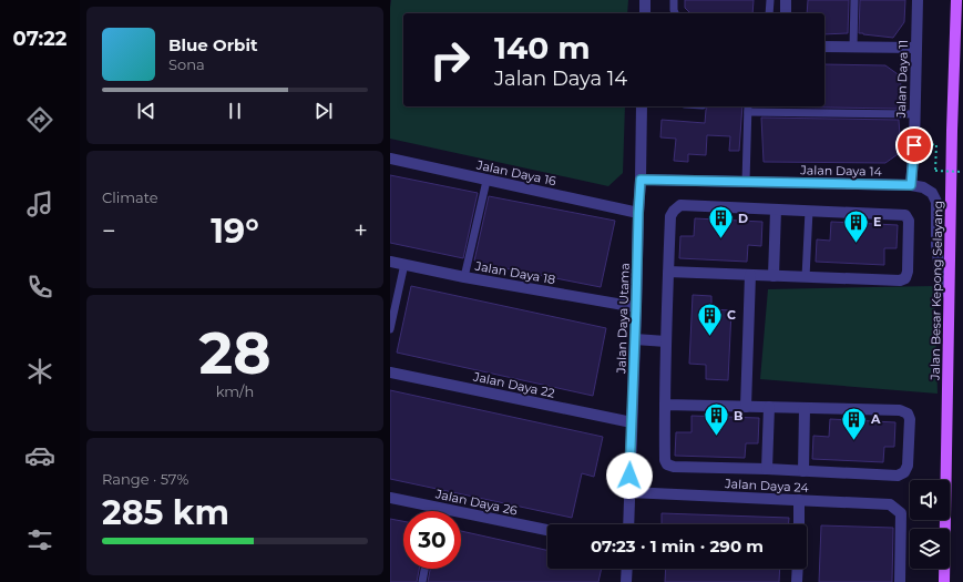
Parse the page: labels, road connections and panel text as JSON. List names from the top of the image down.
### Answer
{
  "streets": {
    "main road": ["Jalan Besar Kepong Selayang"],
    "street": [
      "Jalan Daya 11",
      "Jalan Daya 14",
      "Jalan Daya 16",
      "Jalan Daya 18",
      "Jalan Daya Utama",
      "Jalan Daya 22",
      "Jalan Daya 24",
      "Jalan Daya 26"
    ]
  },
  "crossings": [
    ["Jalan Daya 11", "Jalan Daya 14"],
    ["Jalan Daya 14", "Jalan Besar Kepong Selayang"],
    ["Jalan Daya 14", "Jalan Daya Utama"],
    ["Jalan Daya 16", "Jalan Daya Utama"],
    ["Jalan Daya 18", "Jalan Daya Utama"],
    ["Jalan Daya Utama", "Jalan Daya 22"],
    ["Jalan Daya Utama", "Jalan Daya 24"]
  ],
  "places": {
    "building": [
      "D",
      "E",
      "C",
      "B",
      "A"
    ]
  },
  "page": {
    "tabs": "07:22",
    "turn": ["140 m", "Jalan Daya 14"],
    "song": ["Blue Orbit", "Sona"],
    "tile": [
      "Climate",
      ["28", "km/h"],
      ["Range · 57%", "285 km"]
    ],
    "heat": ["−", "19°", "+"],
    "limit": "30",
    "trip": "07:23 · 1 min · 290 m"
  }
}
